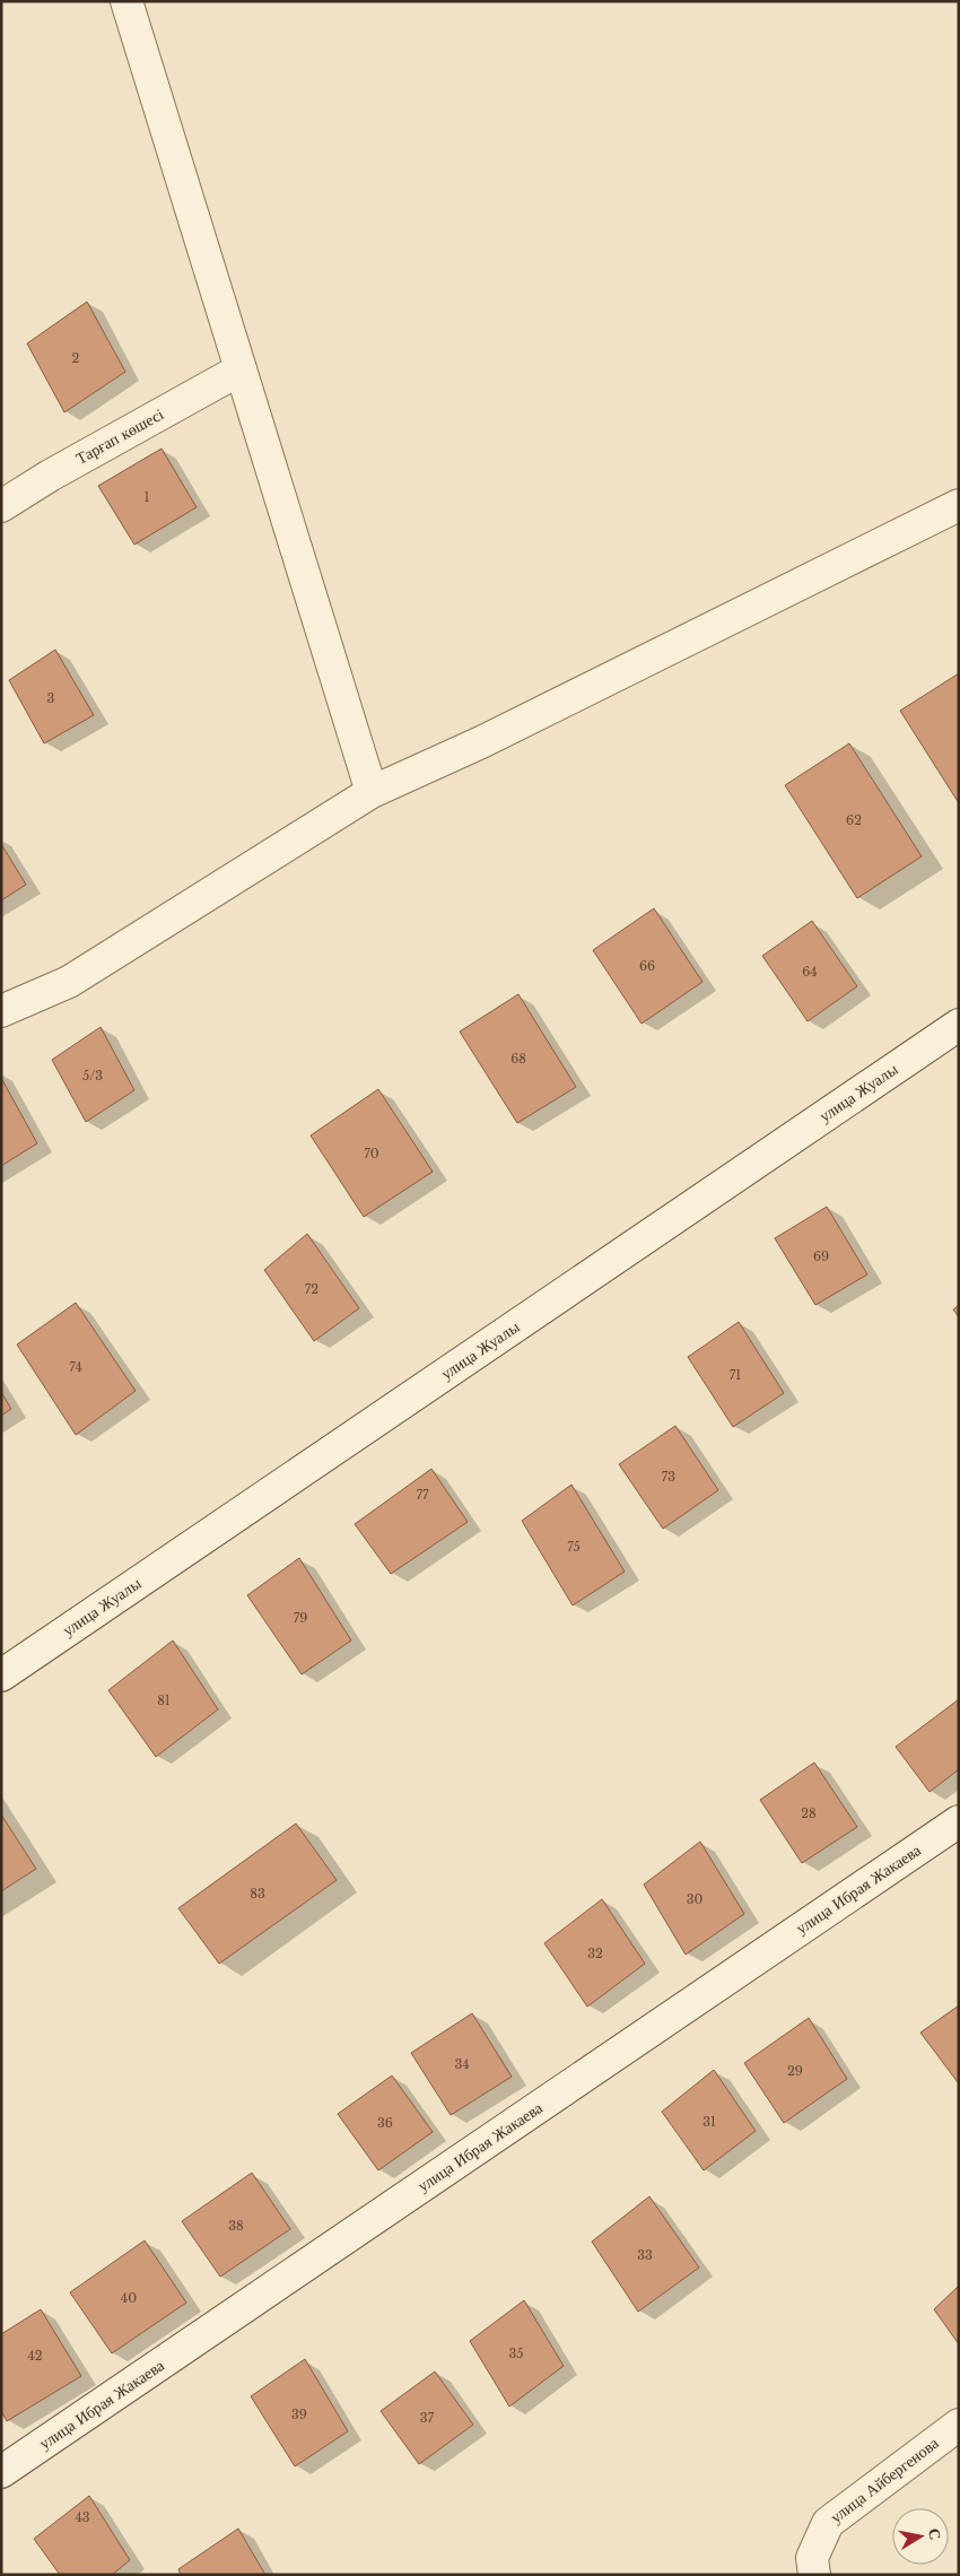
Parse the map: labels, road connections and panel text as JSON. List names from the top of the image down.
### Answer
{
  "streets": {
    "street": [
      "Тарғап көшесі",
      "улица Жуалы",
      "улица Ибрая Жакаева",
      "улица Айбергенова"
    ]
  },
  "house_numbers": [
    "2",
    "1",
    "3",
    "62",
    "66",
    "64",
    "68",
    "5/3",
    "70",
    "69",
    "72",
    "74",
    "71",
    "73",
    "77",
    "75",
    "79",
    "81",
    "28",
    "83",
    "30",
    "32",
    "34",
    "29",
    "31",
    "36",
    "38",
    "33",
    "40",
    "35",
    "42",
    "39",
    "37",
    "43"
  ],
  "north": "right"
}
